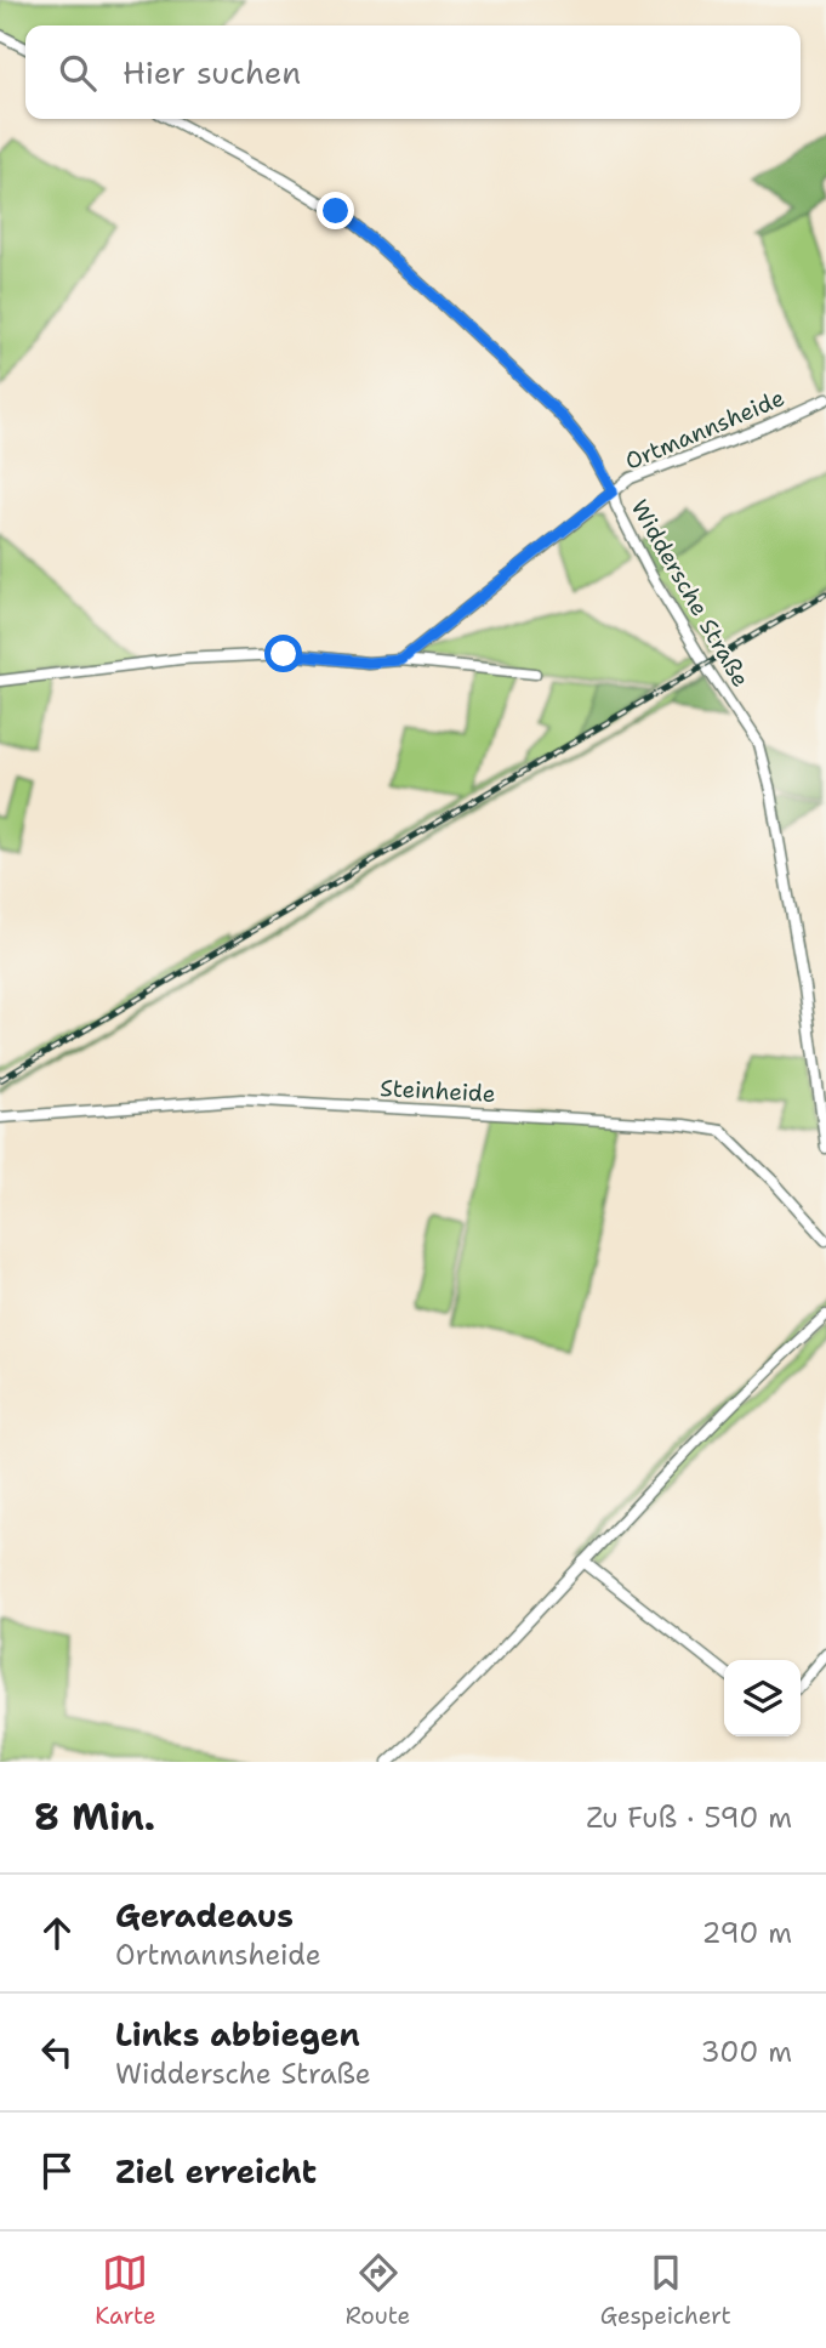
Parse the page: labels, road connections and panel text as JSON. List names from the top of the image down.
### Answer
{
  "streets": {
    "street": ["Ortmannsheide", "Widdersche Straße", "Steinheide"]
  },
  "crossings": [
    ["Ortmannsheide", "Widdersche Straße"]
  ],
  "page": {
    "search": "Hier suchen",
    "heading": ["8 Min.", "Zu Fuß · 590 m"],
    "list": [
      ["Geradeaus", "Ortmannsheide", "290 m"],
      ["Links abbiegen", "Widdersche Straße", "300 m"],
      "Ziel erreicht"
    ],
    "nav": ["Karte", "Route", "Gespeichert"]
  }
}
